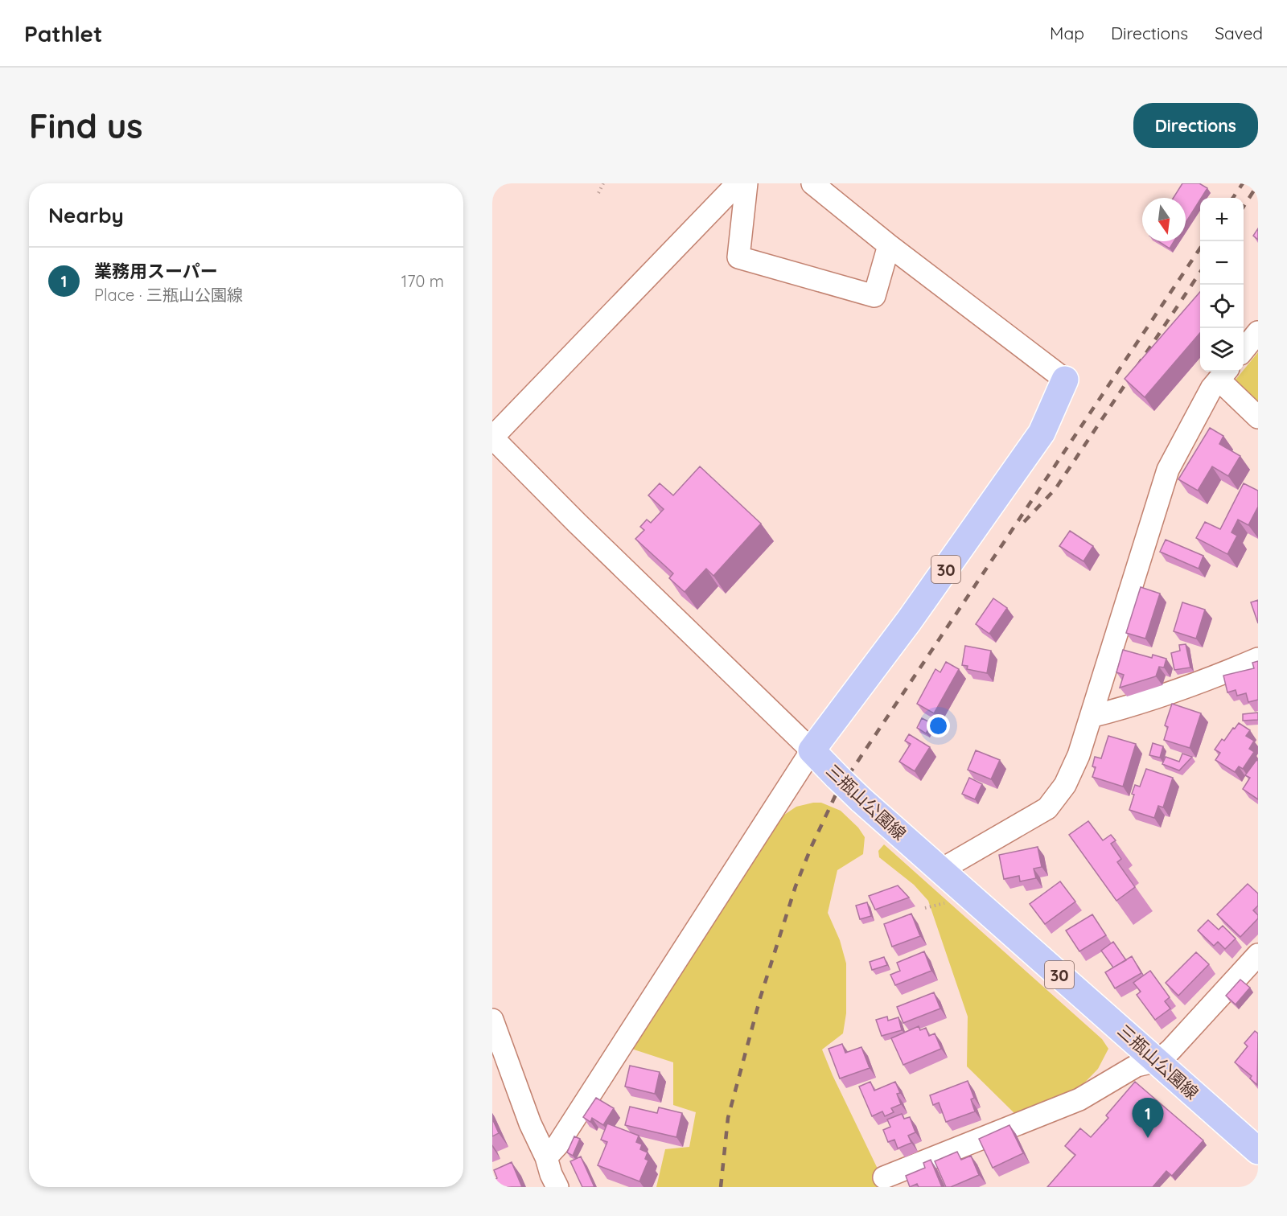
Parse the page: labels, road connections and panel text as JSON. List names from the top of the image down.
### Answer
{
  "streets": {
    "main road": ["30", "三瓶山公園線"]
  },
  "north": "bottom",
  "page": {
    "header": "Pathlet",
    "nav": ["Map", "Directions", "Saved"],
    "buttons": "Directions",
    "title": "Find us",
    "heading": "Nearby",
    "map_buttons": ["+", "−"],
    "list": [
      {
        "mark": "1",
        "name": "業務用スーパー",
        "note": "Place · 三瓶山公園線",
        "value": "170 m"
      }
    ],
    "pins": "1"
  }
}
